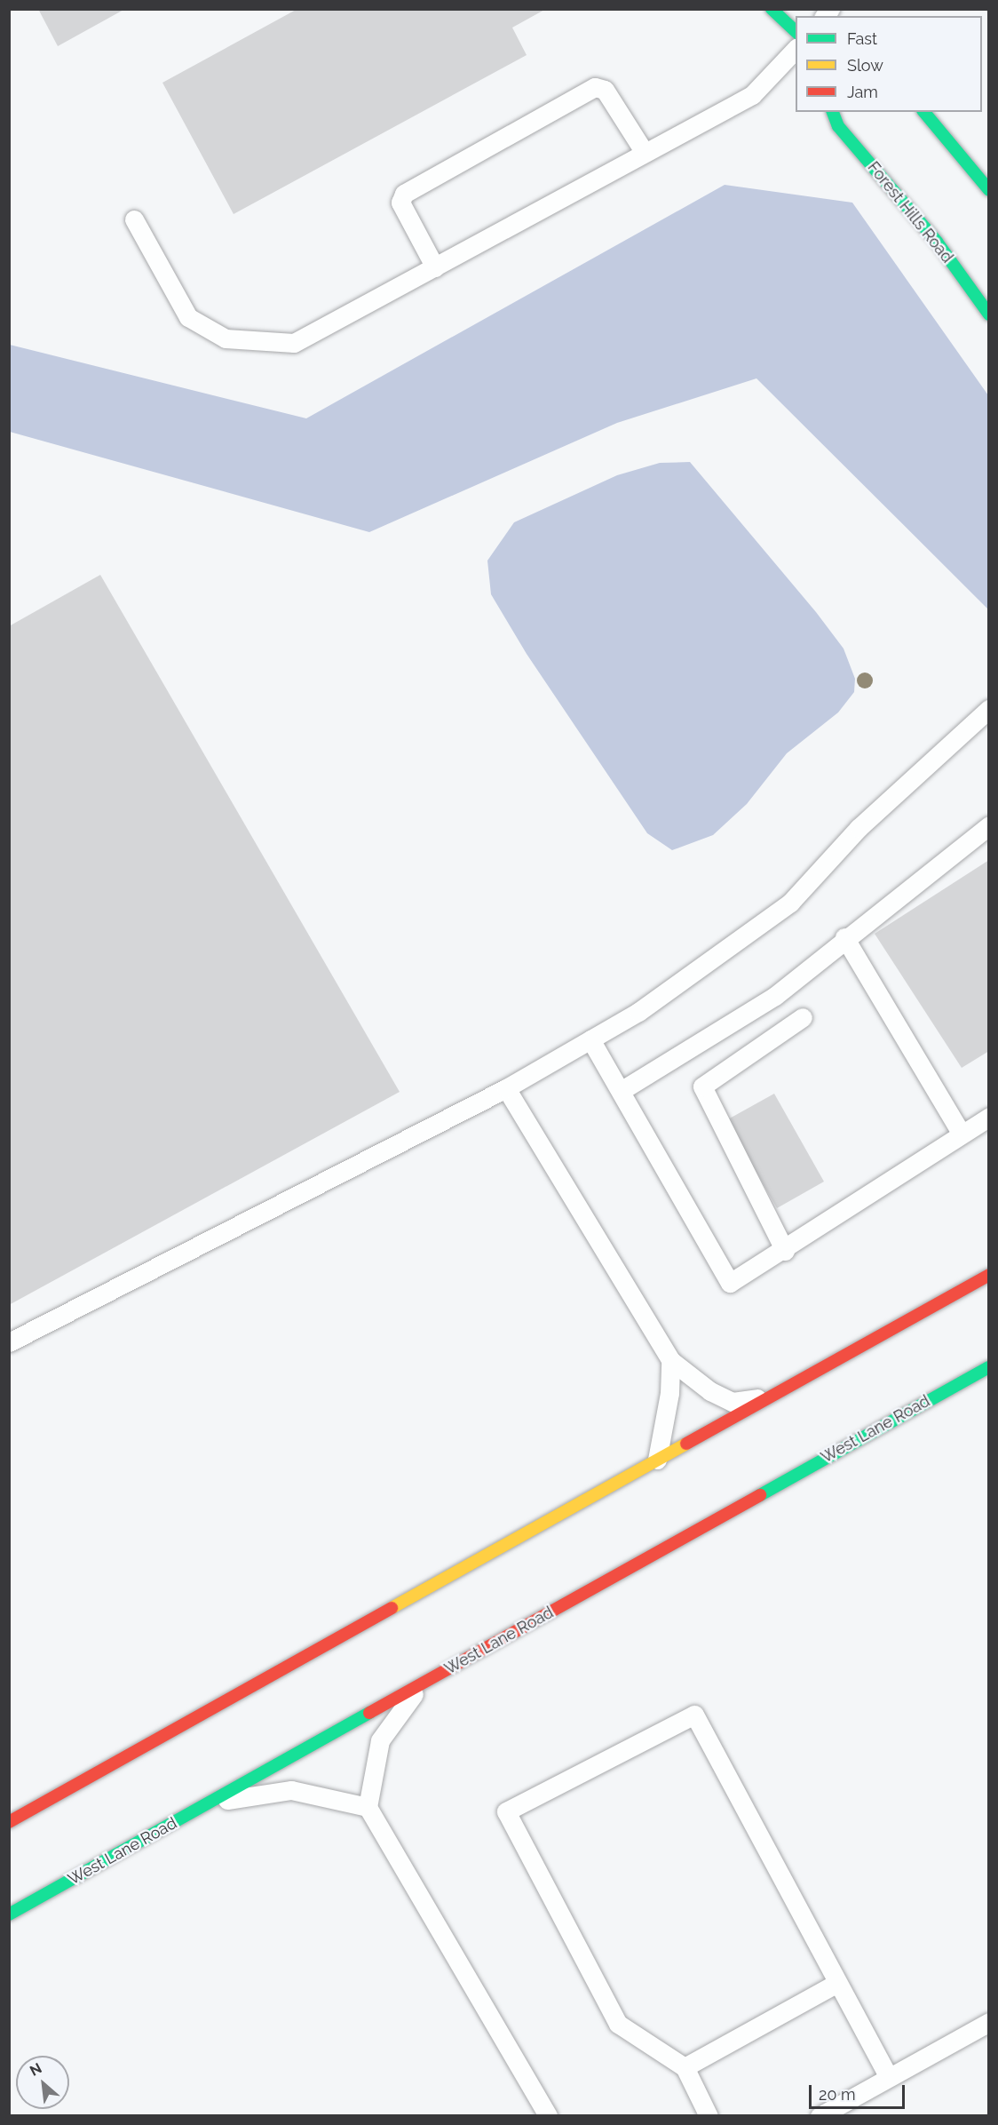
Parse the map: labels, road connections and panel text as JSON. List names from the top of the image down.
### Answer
{
  "streets": {
    "main road": ["Forest Hills Road", "West Lane Road"]
  },
  "legend": ["Fast", "Slow", "Jam"],
  "scale_bar": "20 m",
  "north": "top left"
}
